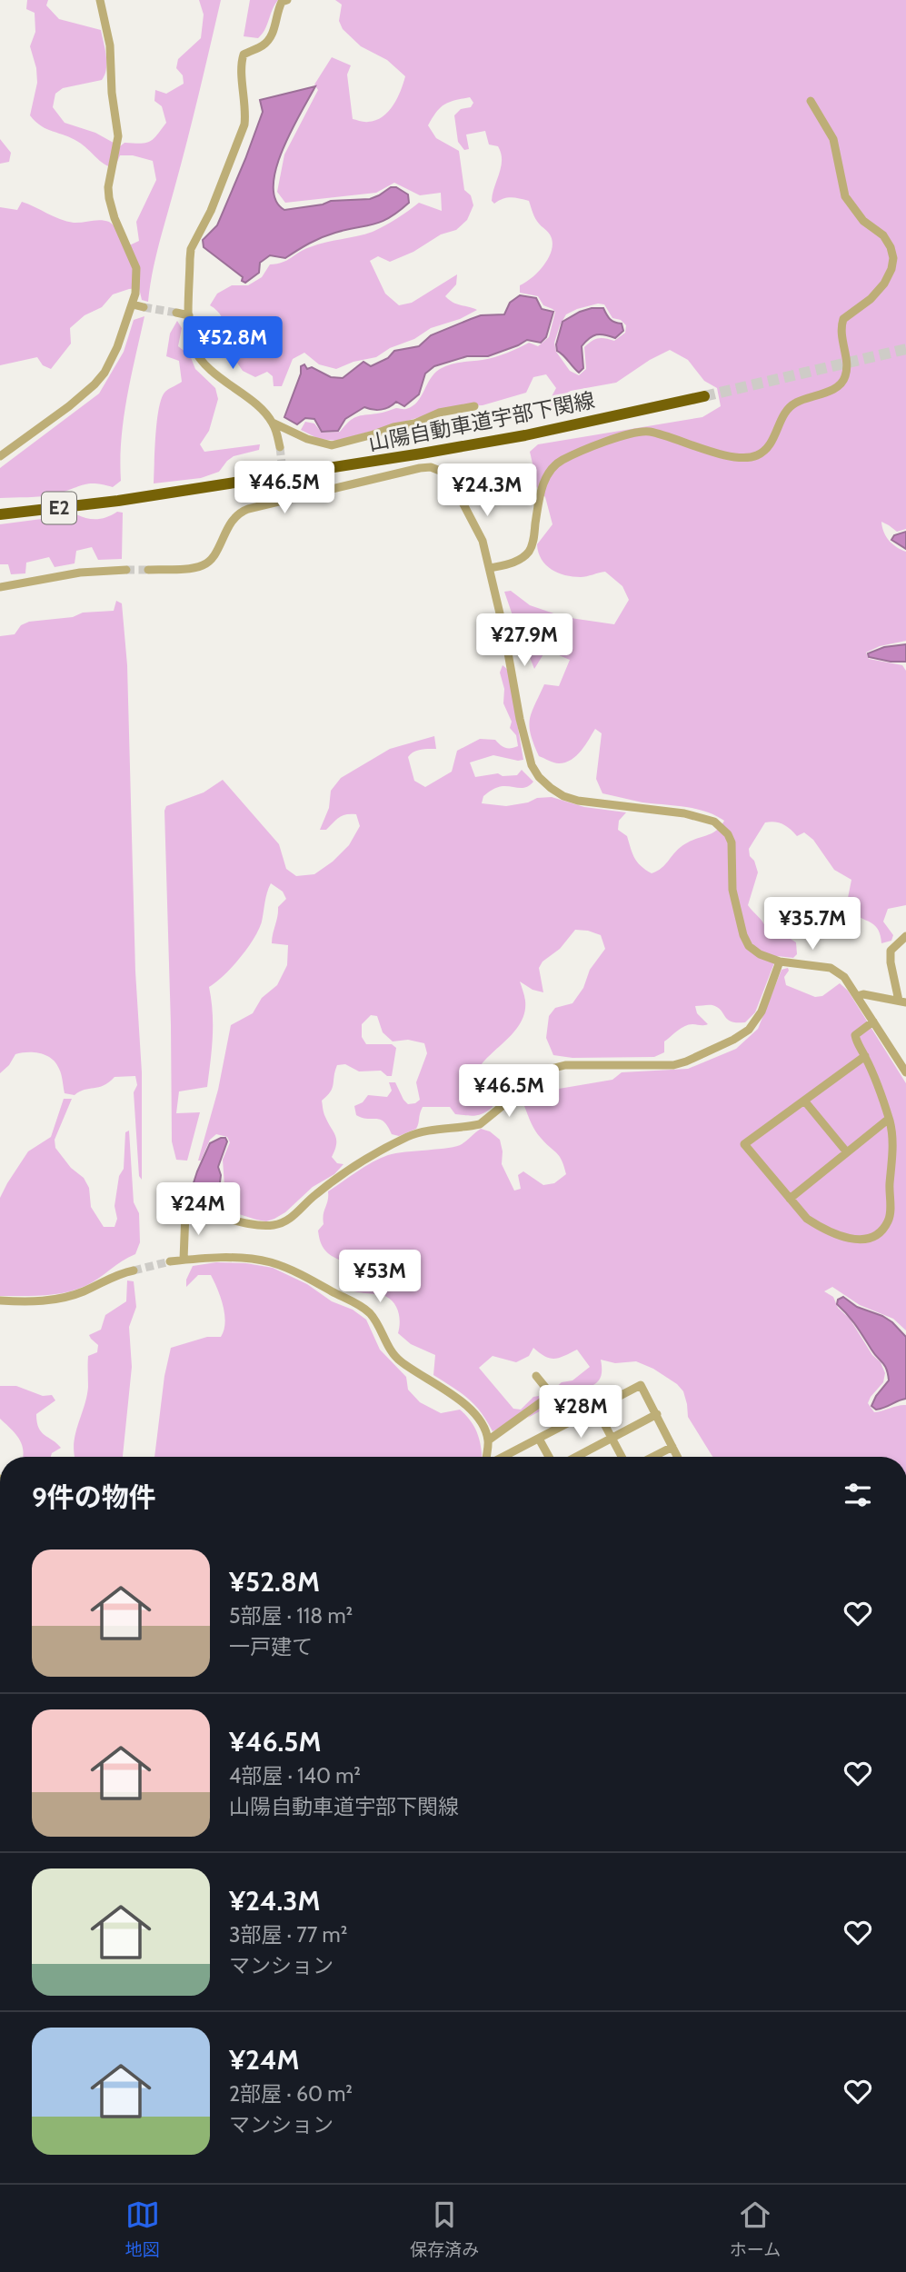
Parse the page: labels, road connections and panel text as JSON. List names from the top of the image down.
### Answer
{
  "streets": {
    "highway": ["山陽自動車道宇部下関線", "E2"]
  },
  "page": {
    "price": [
      "¥52.8M",
      "¥46.5M",
      "¥24.3M",
      "¥27.9M",
      "¥35.7M",
      "¥46.5M",
      "¥24M",
      "¥53M",
      "¥28M"
    ],
    "heading": "9件の物件",
    "list": [
      {
        "name": "¥52.8M",
        "note": "5部屋 · 118 m² · 一戸建て"
      },
      {
        "name": "¥46.5M",
        "note": "4部屋 · 140 m² · 山陽自動車道宇部下関線"
      },
      {
        "name": "¥24.3M",
        "note": "3部屋 · 77 m² · マンション"
      },
      {
        "name": "¥24M",
        "note": "2部屋 · 60 m² · マンション"
      }
    ],
    "tabs": ["地図", "保存済み", "ホーム"]
  }
}
